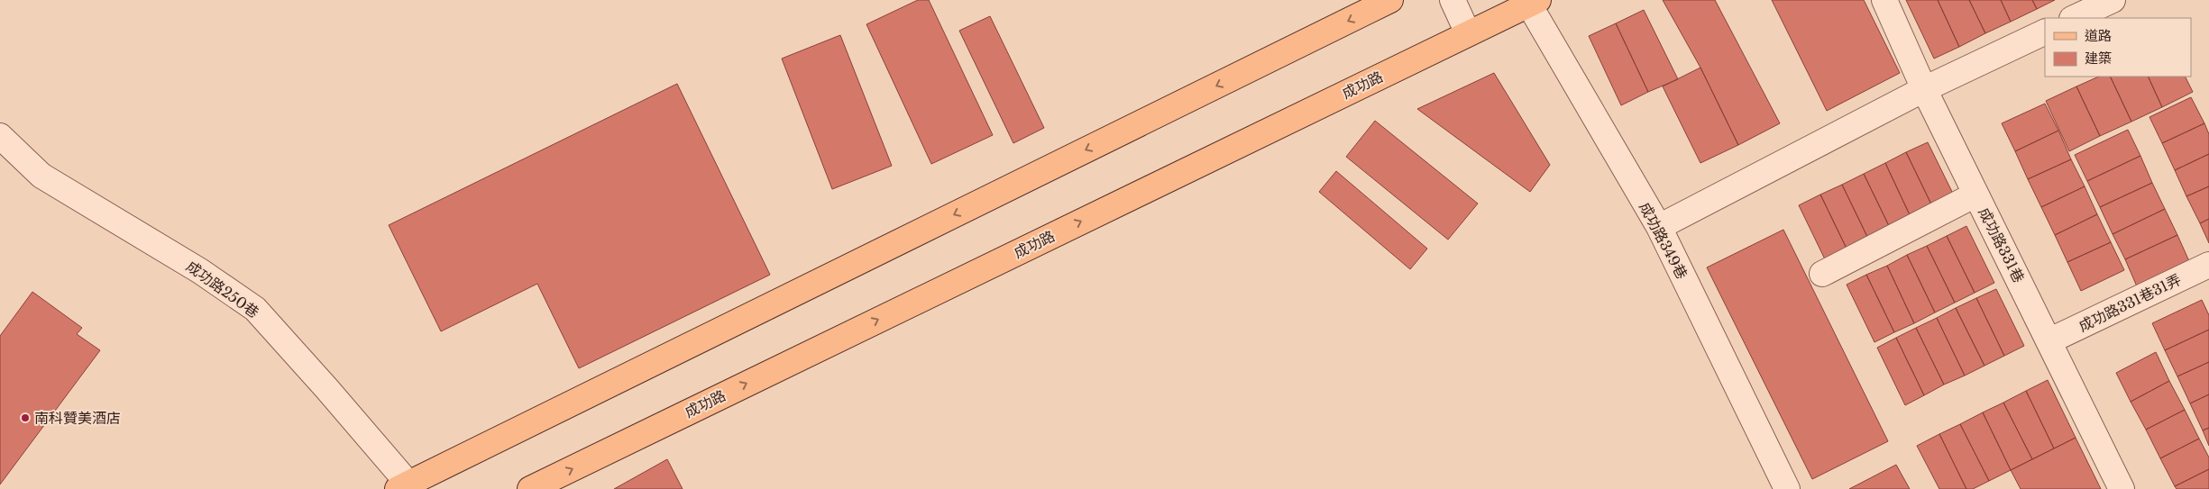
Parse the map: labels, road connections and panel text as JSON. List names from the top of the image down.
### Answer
{
  "streets": {
    "main road": ["成功路"],
    "street": [
      "成功路349巷",
      "成功路331巷",
      "成功路250巷",
      "成功路331巷31弄"
    ]
  },
  "crossings": [
    ["成功路", "成功路349巷"],
    ["成功路331巷", "成功路331巷31弄"]
  ],
  "places": ["南科贊美酒店"],
  "legend": ["道路", "建築"]
}
